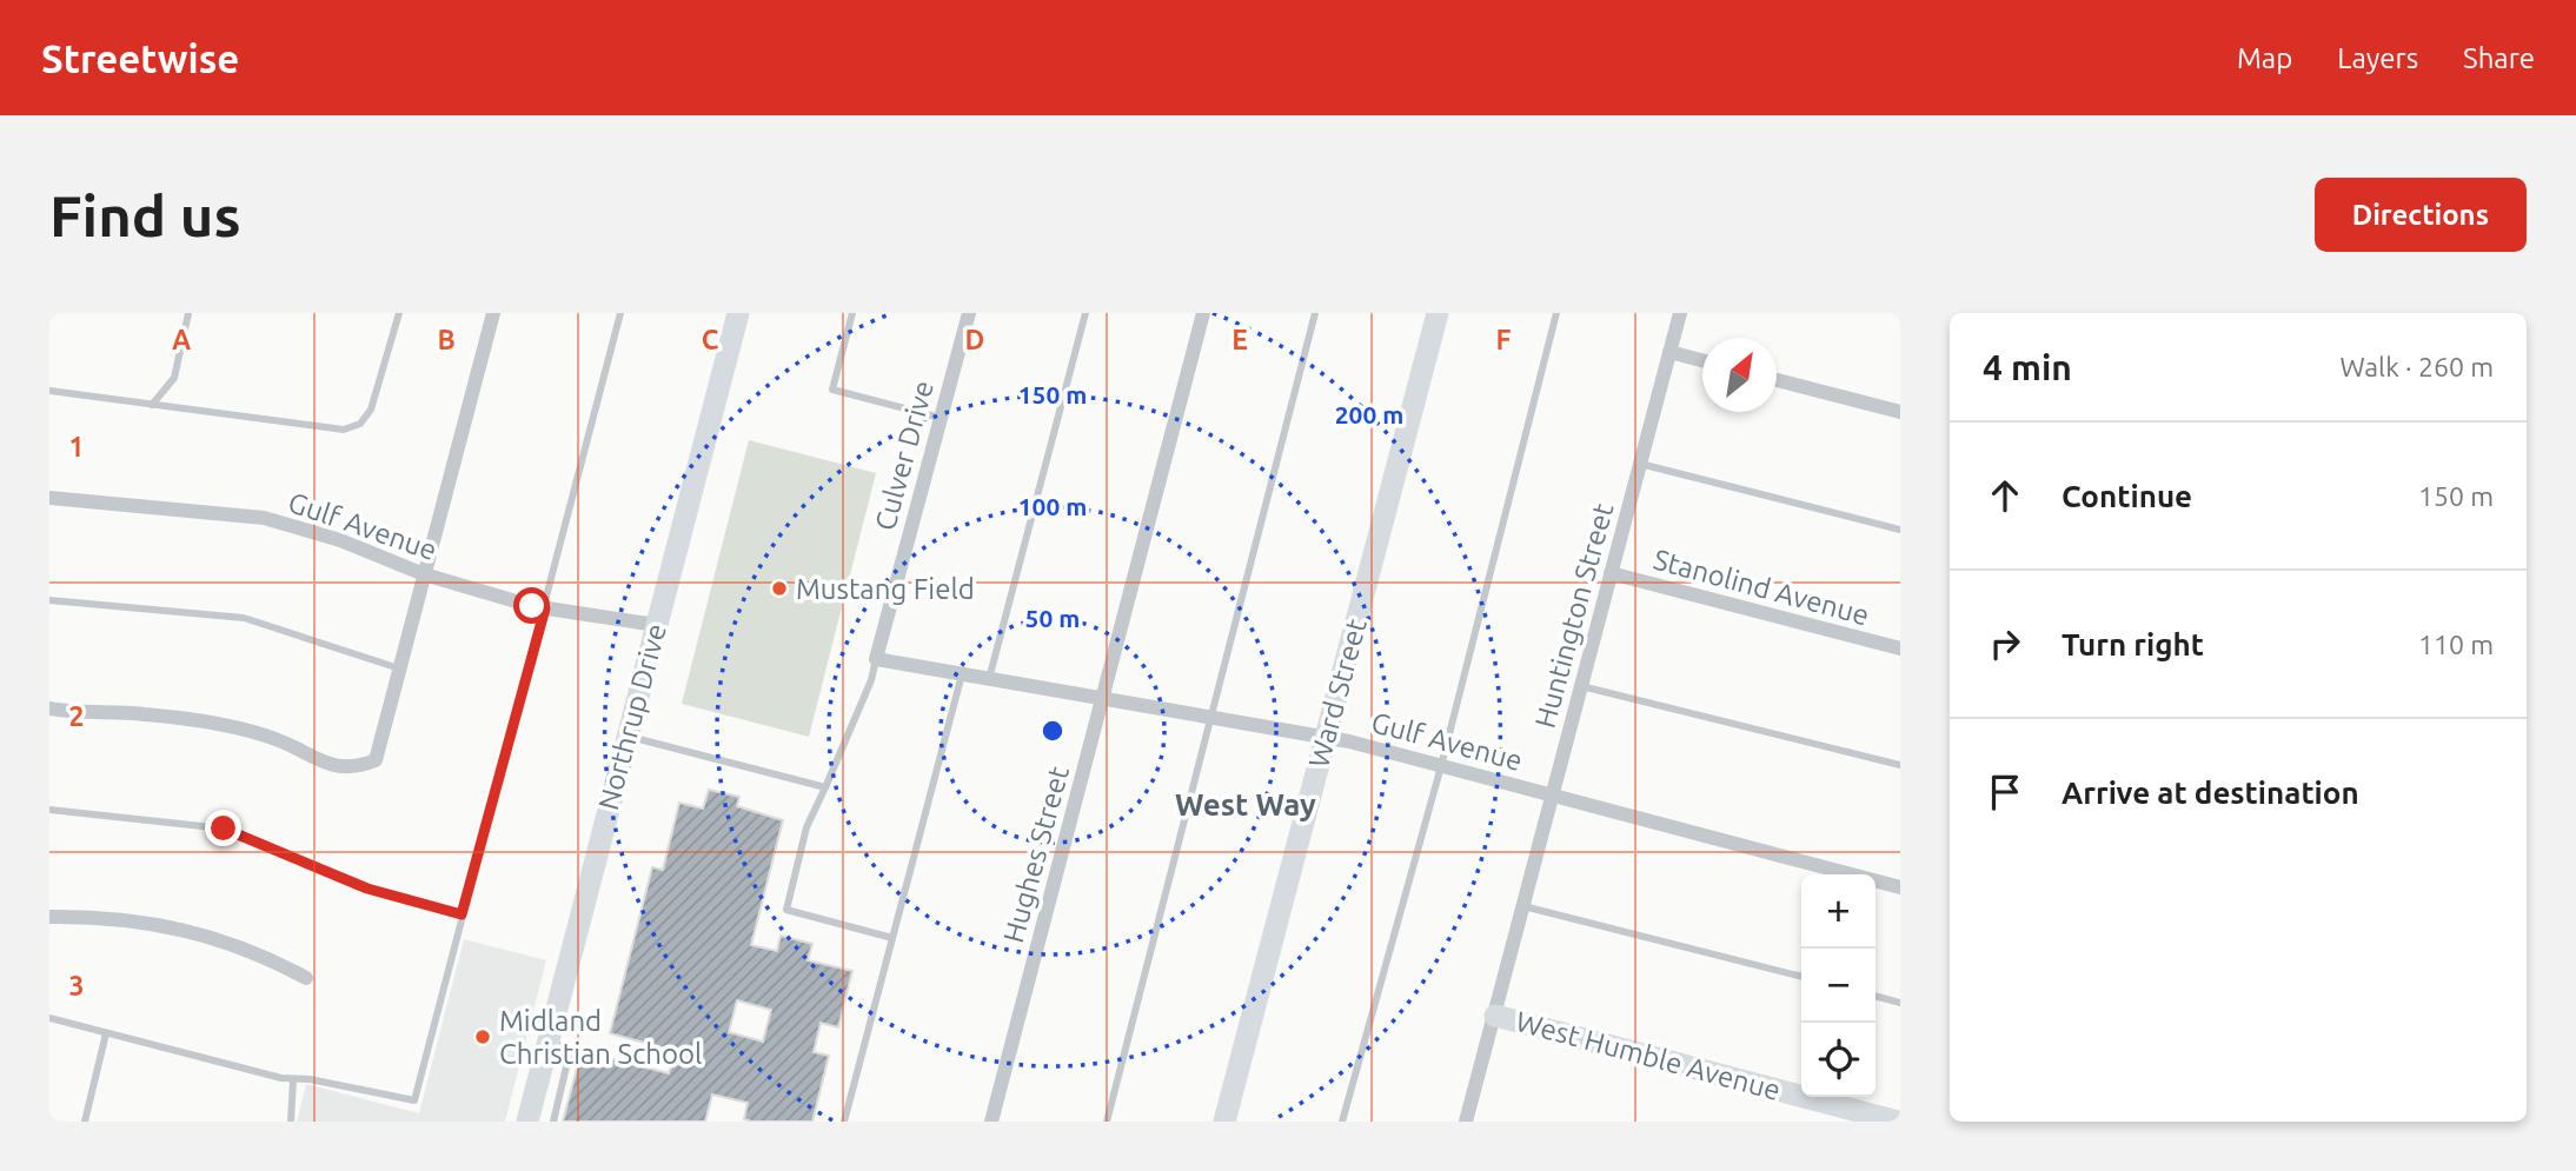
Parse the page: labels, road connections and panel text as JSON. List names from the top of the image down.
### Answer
{
  "streets": {
    "street": [
      "Culver Drive",
      "Gulf Avenue",
      "Stanolind Avenue",
      "Huntington Street",
      "Ward Street",
      "Northrup Drive",
      "Hughes Street",
      "West Humble Avenue"
    ]
  },
  "crossings": [
    ["Culver Drive", "Gulf Avenue"],
    ["Gulf Avenue", "Huntington Street"],
    ["Gulf Avenue", "Ward Street"],
    ["Gulf Avenue", "Northrup Drive"],
    ["Gulf Avenue", "Hughes Street"],
    ["Stanolind Avenue", "Huntington Street"],
    ["Huntington Street", "West Humble Avenue"]
  ],
  "districts": ["West Way"],
  "places": ["Mustang Field", "Midland Christian School"],
  "north": "top right",
  "page": {
    "header": "Streetwise",
    "nav": ["Map", "Layers", "Share"],
    "buttons": "Directions",
    "title": "Find us",
    "heading": ["4 min", "Walk · 260 m"],
    "list": [
      ["Continue", "150 m"],
      ["Turn right", "110 m"],
      "Arrive at destination"
    ],
    "map_buttons": ["+", "−"]
  },
  "grid": {
    "columns": [
      "A",
      "B",
      "C",
      "D",
      "E",
      "F"
    ],
    "rows": ["1", "2", "3"]
  },
  "rings": [
    "150 m",
    "200 m",
    "100 m",
    "50 m"
  ]
}
